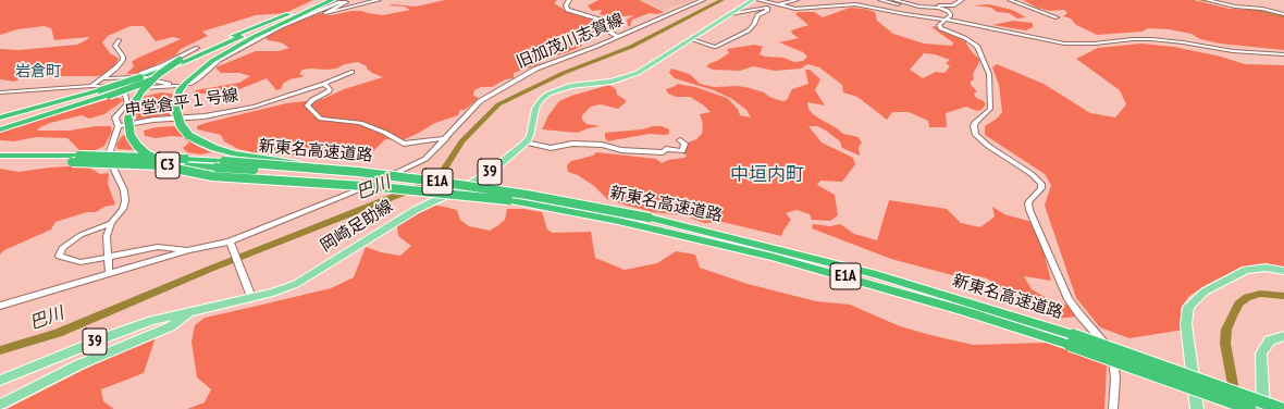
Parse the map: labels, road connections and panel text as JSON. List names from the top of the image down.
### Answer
{
  "streets": {
    "highway": ["新東名高速道路", "C3", "E1A"],
    "main road": ["39", "岡崎足助線"],
    "street": ["旧加茂川志賀線", "申堂倉平１号線"]
  },
  "crossings": [
    ["新東名高速道路", "C3"]
  ],
  "districts": ["岩倉町", "中垣内町"],
  "water": ["巴川"]
}
